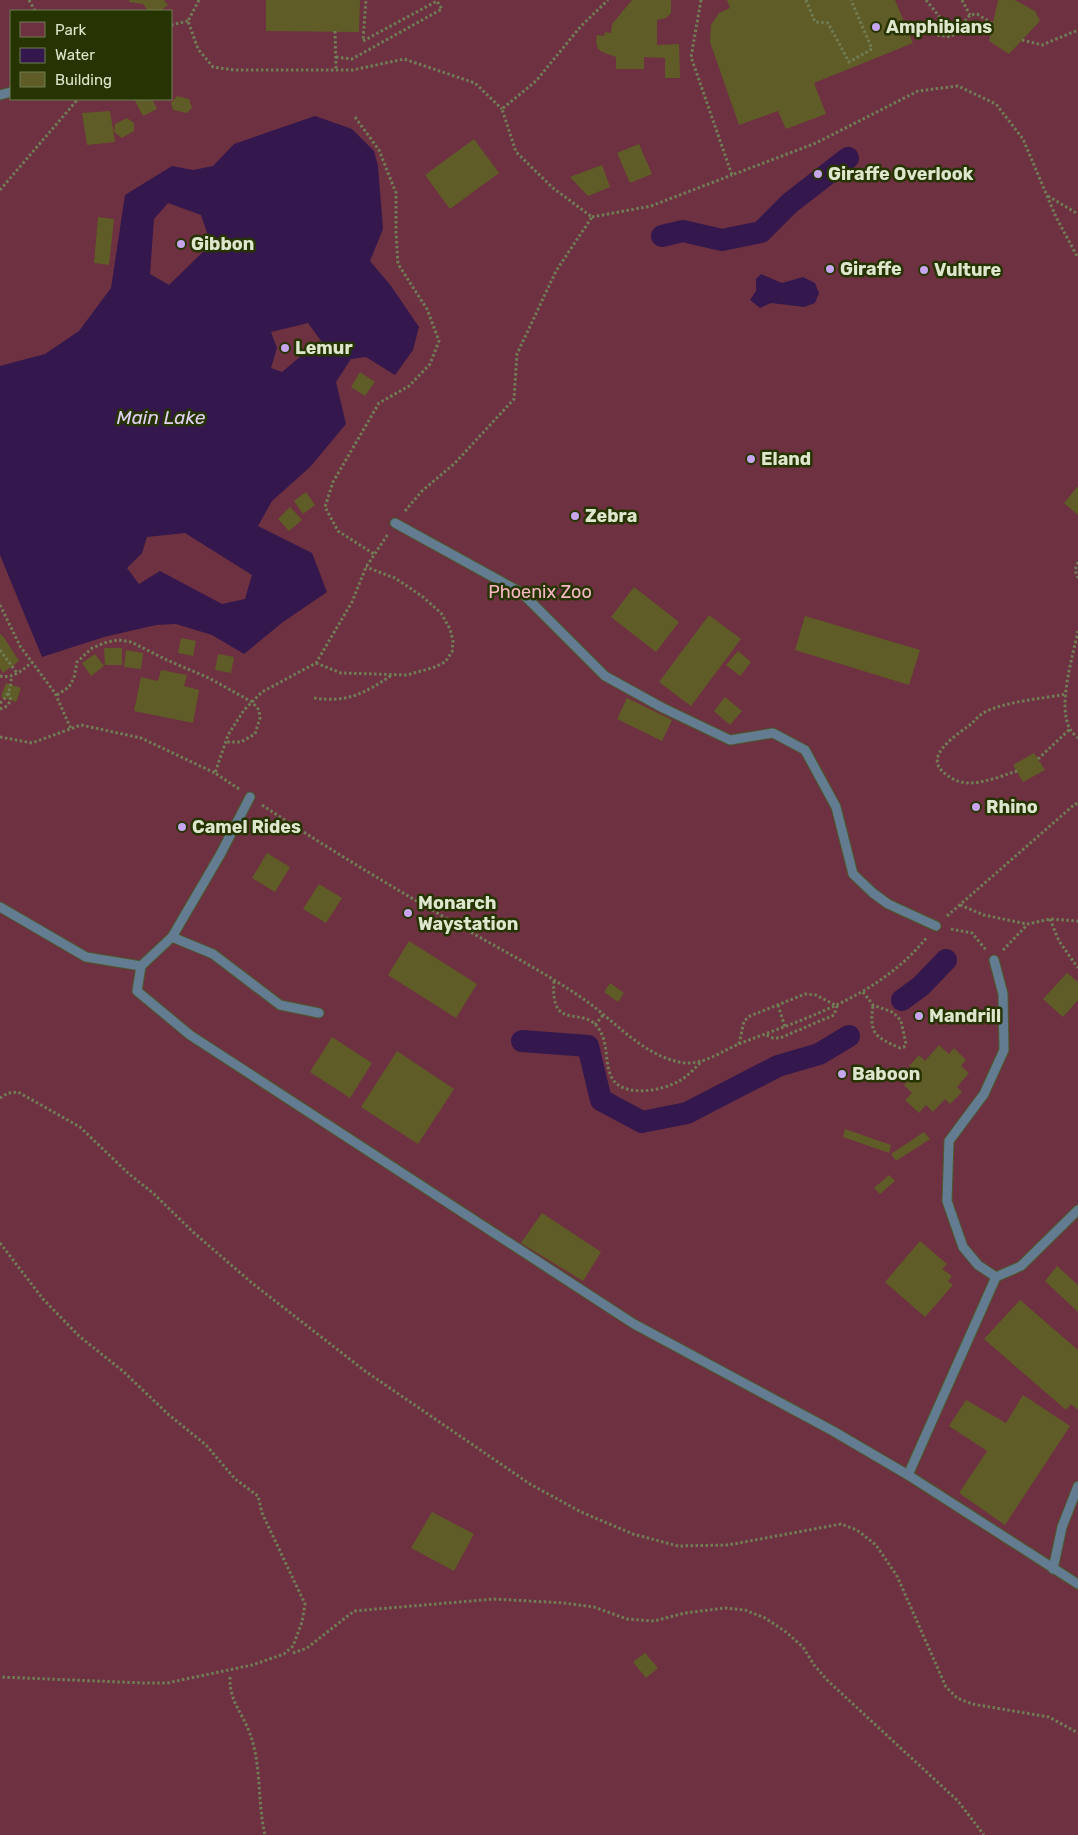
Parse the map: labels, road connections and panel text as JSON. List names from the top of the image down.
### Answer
{
  "water": ["Main Lake"],
  "parks": ["Phoenix Zoo"],
  "places": [
    "Amphibians",
    "Giraffe Overlook",
    "Gibbon",
    "Giraffe",
    "Vulture",
    "Lemur",
    "Eland",
    "Zebra",
    "Rhino",
    "Camel Rides",
    "Monarch Waystation",
    "Mandrill",
    "Baboon"
  ],
  "legend": ["Park", "Water", "Building"]
}
